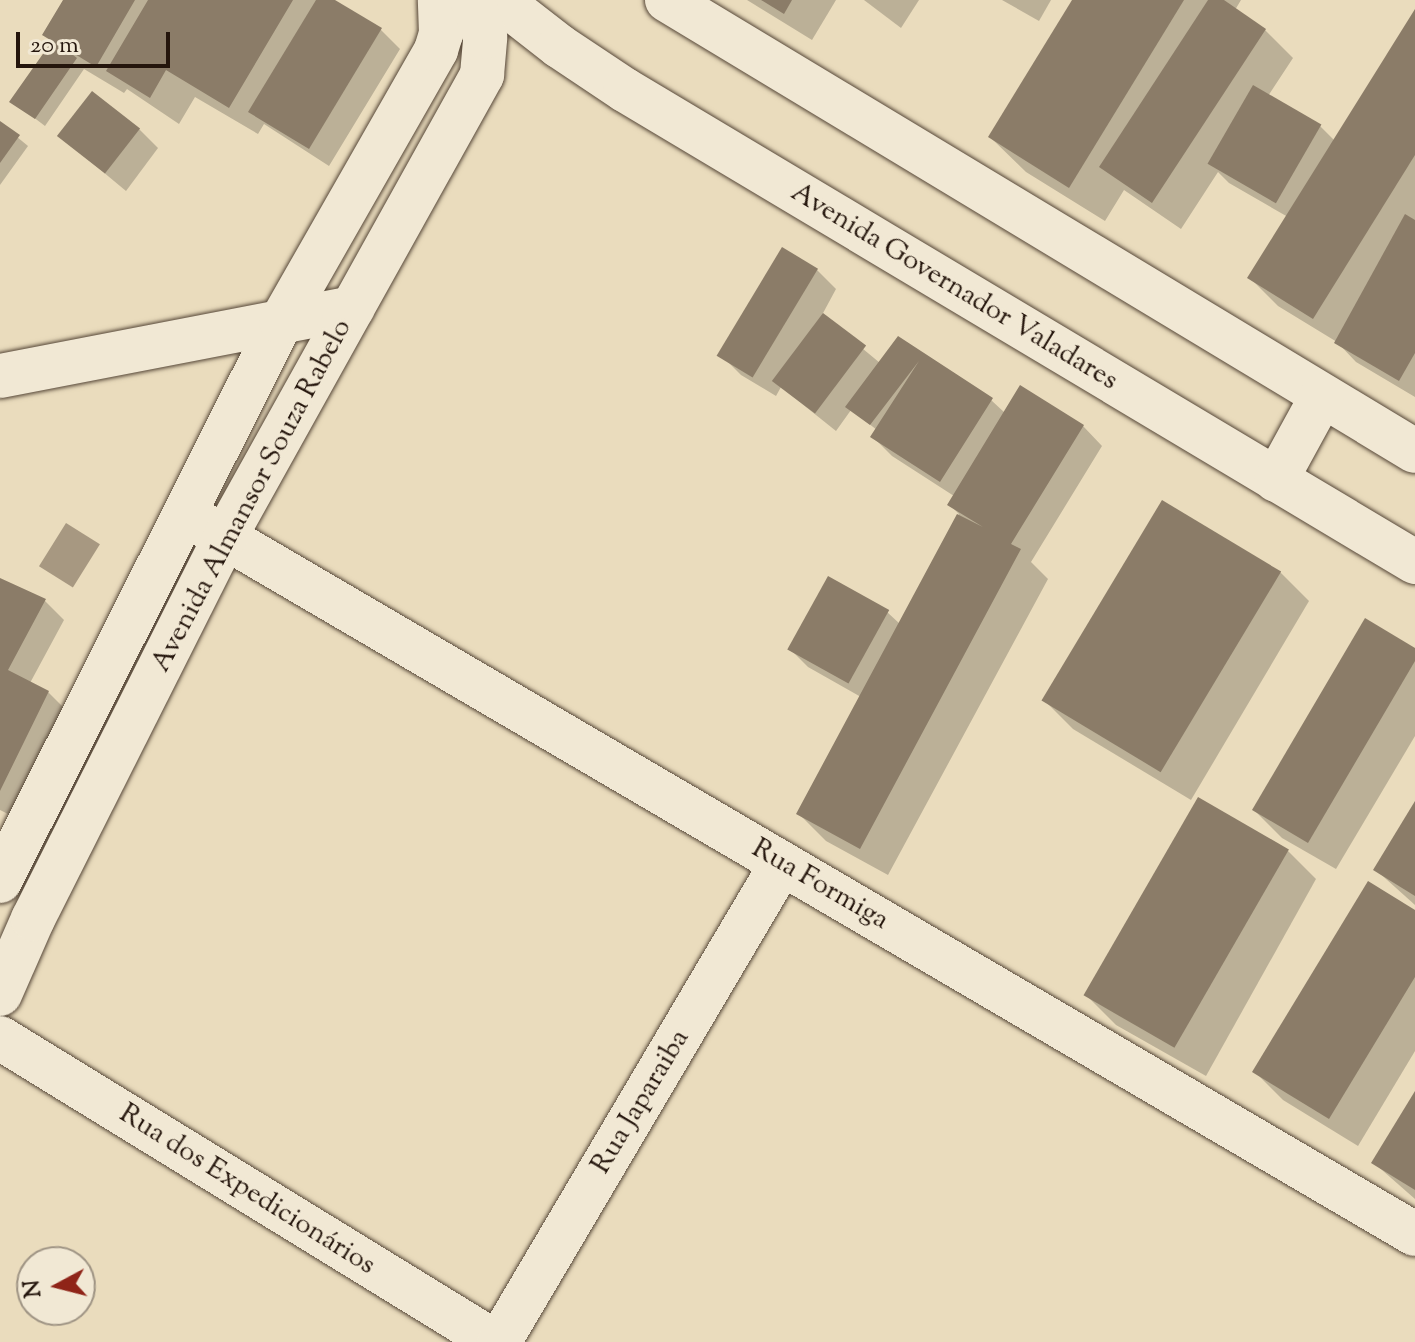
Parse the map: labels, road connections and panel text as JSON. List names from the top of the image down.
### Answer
{
  "streets": {
    "street": [
      "Avenida Governador Valadares",
      "Avenida Almansor Souza Rabelo",
      "Rua Formiga",
      "Rua Japaraiba",
      "Rua dos Expedicionários"
    ]
  },
  "crossings": [
    ["Avenida Almansor Souza Rabelo", "Rua Formiga"],
    ["Rua Formiga", "Rua Japaraiba"],
    ["Rua Japaraiba", "Rua dos Expedicionários"]
  ],
  "scale_bar": "20 m",
  "north": "left"
}
